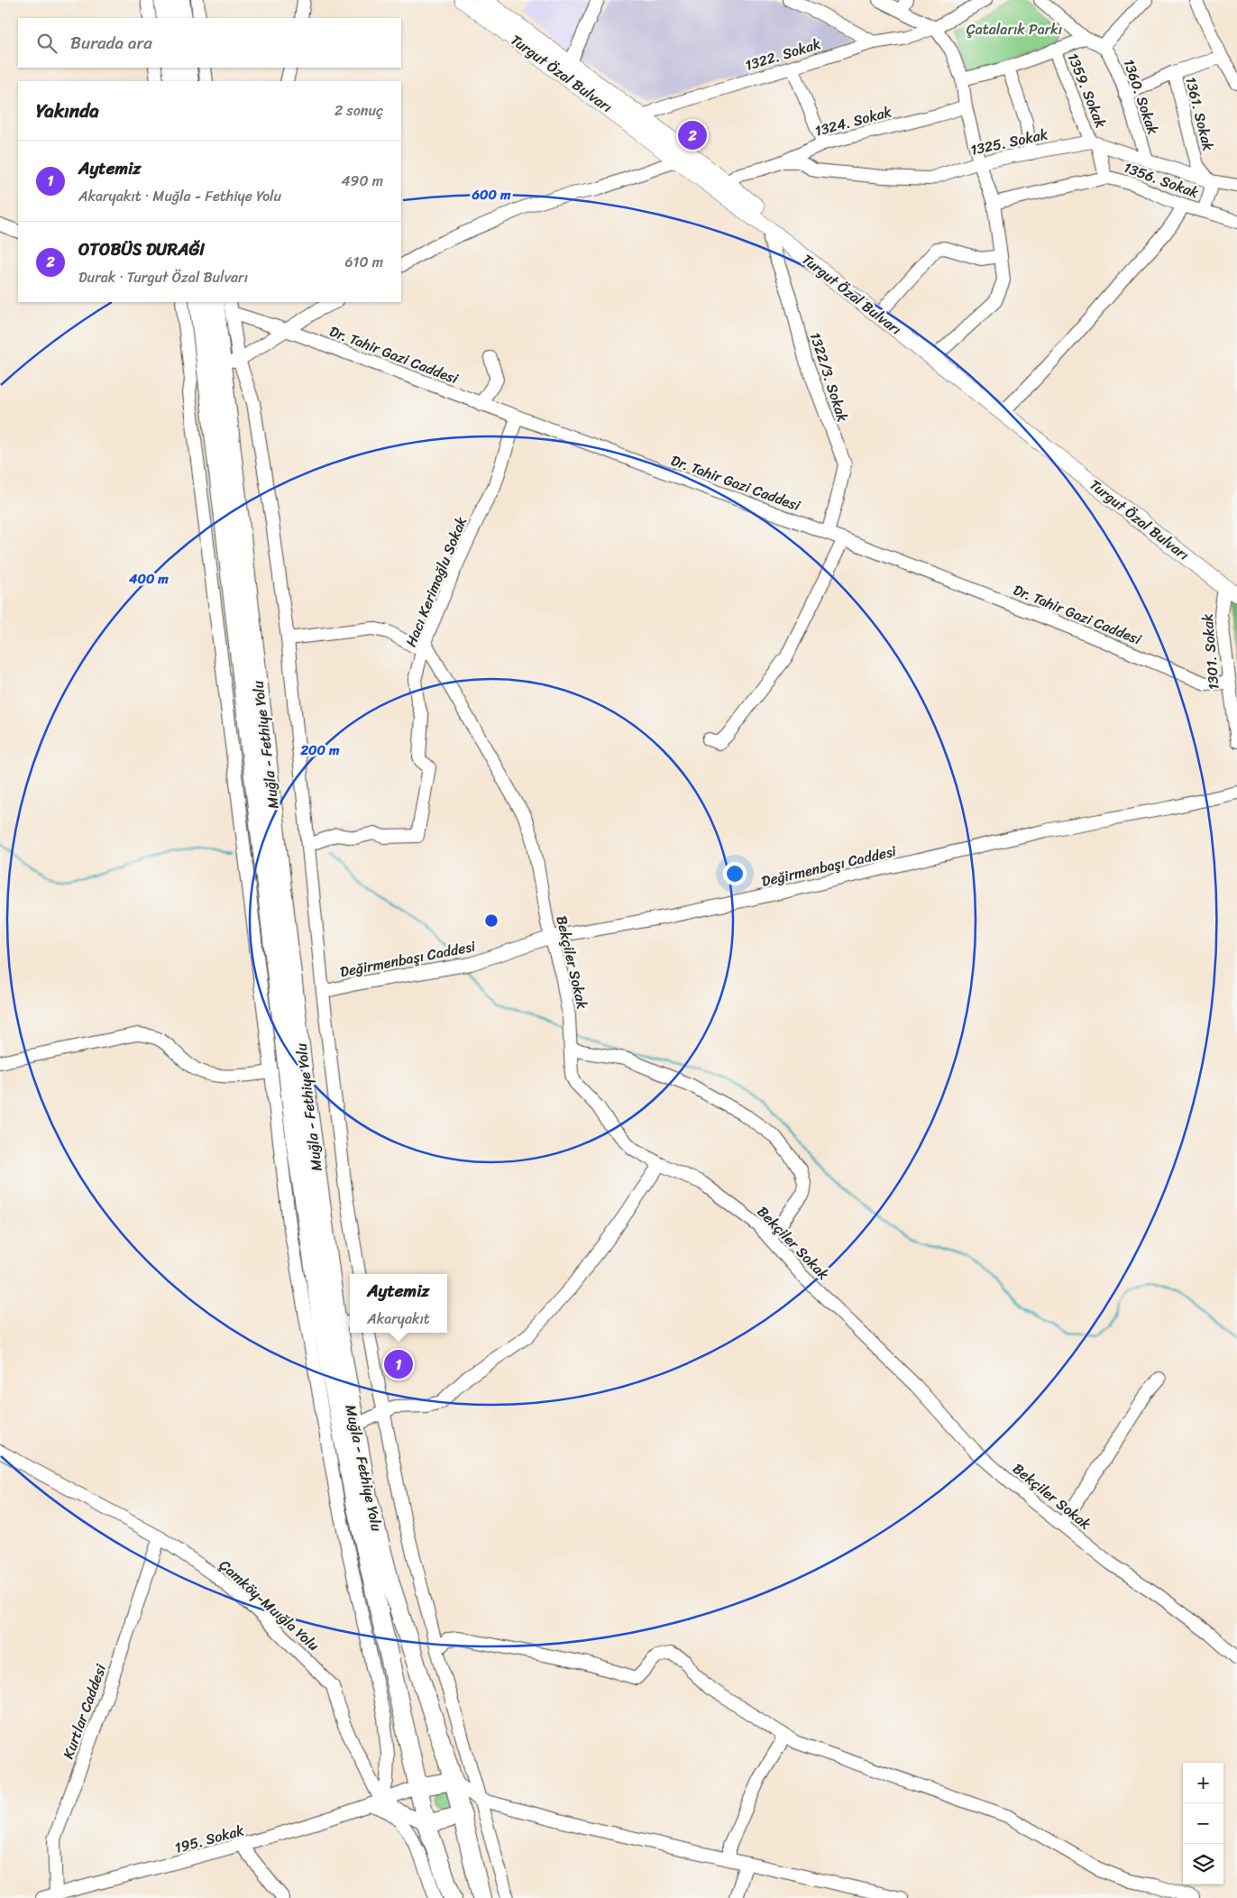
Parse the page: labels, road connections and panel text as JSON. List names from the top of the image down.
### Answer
{
  "streets": {
    "highway": ["Muğla - Fethiye Yolu"],
    "main road": ["Turgut Özal Bulvarı"],
    "street": [
      "1322. Sokak",
      "1359. Sokak",
      "1360. Sokak",
      "1361. Sokak",
      "1324. Sokak",
      "1325. Sokak",
      "1356. Sokak",
      "Dr. Tahir Gazi Caddesi",
      "1322/3. Sokak",
      "Hacı Kerimoğlu Sokak",
      "1301. Sokak",
      "Değirmenbaşı Caddesi",
      "Bekçiler Sokak",
      "Çamköy-Muığla Yolu",
      "Kurtlar Caddesi",
      "195. Sokak"
    ]
  },
  "crossings": [
    ["1322. Sokak", "Turgut Özal Bulvarı"],
    ["Turgut Özal Bulvarı", "1324. Sokak"],
    ["Turgut Özal Bulvarı", "1322/3. Sokak"],
    ["Turgut Özal Bulvarı", "1301. Sokak"],
    ["1359. Sokak", "1325. Sokak"],
    ["1359. Sokak", "1356. Sokak"],
    ["1360. Sokak", "1325. Sokak"],
    ["1361. Sokak", "1325. Sokak"],
    ["1324. Sokak", "1325. Sokak"],
    ["Dr. Tahir Gazi Caddesi", "1322/3. Sokak"],
    ["Dr. Tahir Gazi Caddesi", "Hacı Kerimoğlu Sokak"],
    ["Dr. Tahir Gazi Caddesi", "1301. Sokak"],
    ["Hacı Kerimoğlu Sokak", "Bekçiler Sokak"],
    ["Muğla - Fethiye Yolu", "195. Sokak"],
    ["Değirmenbaşı Caddesi", "Bekçiler Sokak"],
    ["Çamköy-Muığla Yolu", "Kurtlar Caddesi"],
    ["Çamköy-Muığla Yolu", "195. Sokak"],
    ["Kurtlar Caddesi", "195. Sokak"]
  ],
  "parks": ["Çatalarık Parkı"],
  "page": {
    "search": "Burada ara",
    "heading": ["Yakında", "2 sonuç"],
    "pins": ["2", "1"],
    "list": [
      {
        "mark": "1",
        "name": "Aytemiz",
        "note": "Akaryakıt · Muğla - Fethiye Yolu",
        "value": "490 m"
      },
      {
        "mark": "2",
        "name": "OTOBÜS DURAĞI",
        "note": "Durak · Turgut Özal Bulvarı",
        "value": "610 m"
      }
    ],
    "popup": ["Aytemiz", "Akaryakıt"],
    "map_buttons": ["+", "−"]
  },
  "rings": ["600 m", "400 m", "200 m"]
}
